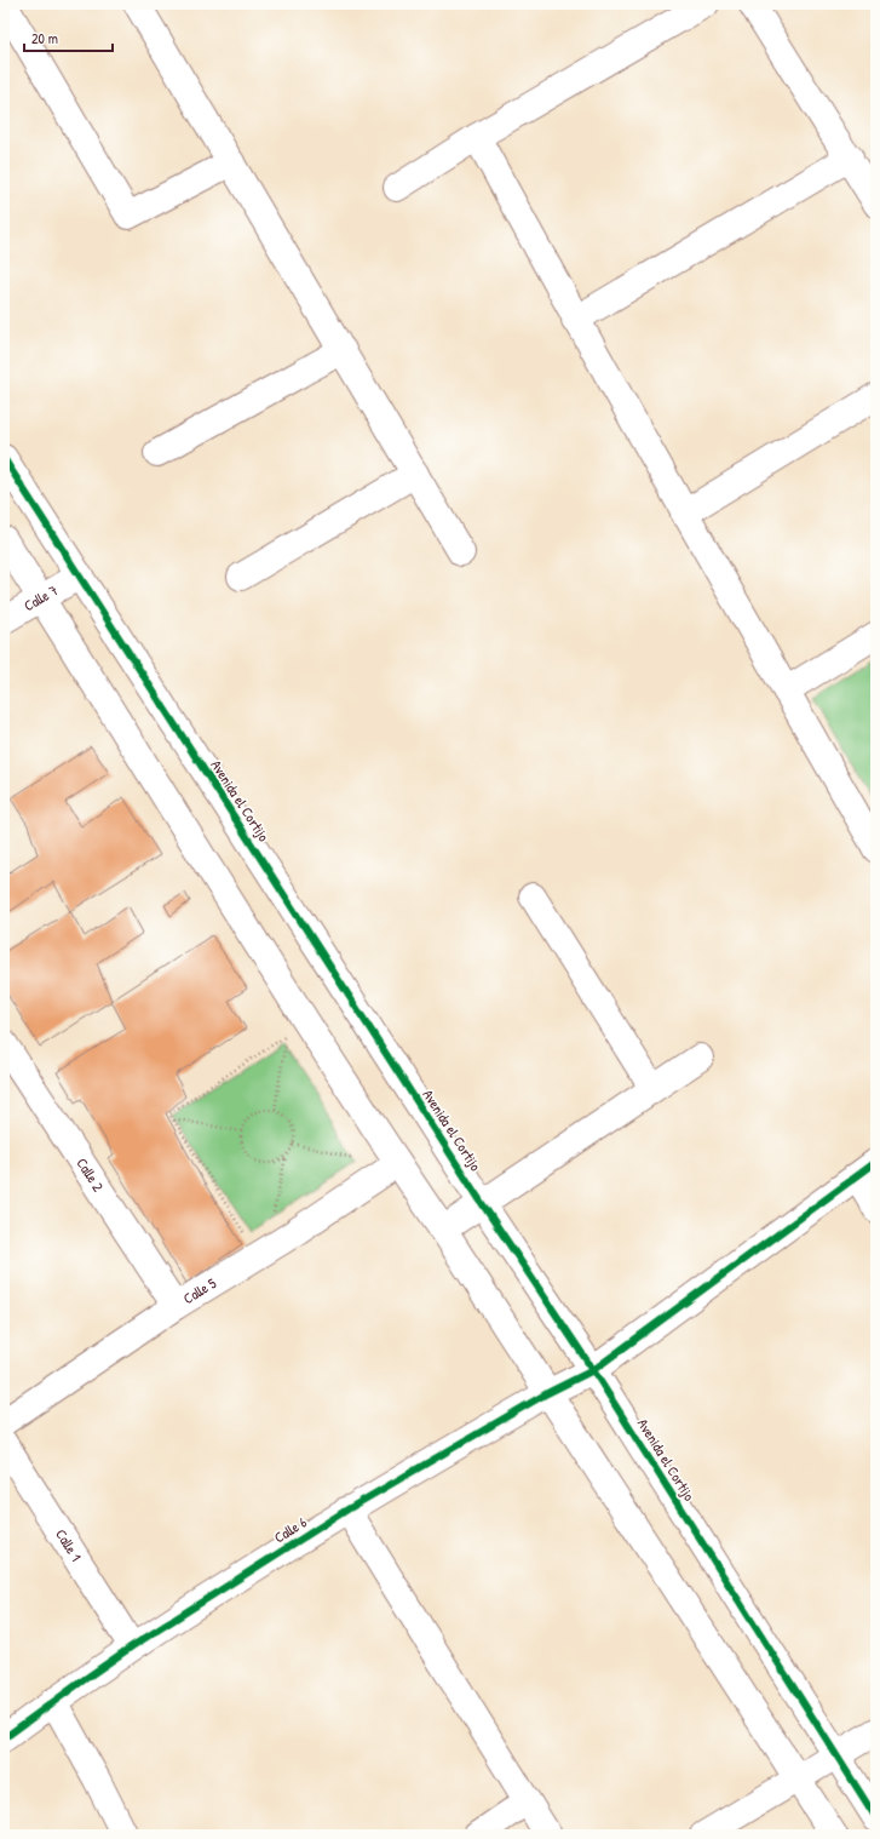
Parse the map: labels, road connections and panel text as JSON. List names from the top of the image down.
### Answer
{
  "streets": {
    "street": [
      "Calle 7",
      "Avenida el Cortijo",
      "Calle 2",
      "Calle 5",
      "Calle 6",
      "Calle 1"
    ]
  },
  "crossings": [
    ["Calle 7", "Avenida el Cortijo"],
    ["Avenida el Cortijo", "Calle 6"],
    ["Calle 2", "Calle 5"],
    ["Calle 6", "Calle 1"]
  ],
  "scale_bar": "20 m"
}
